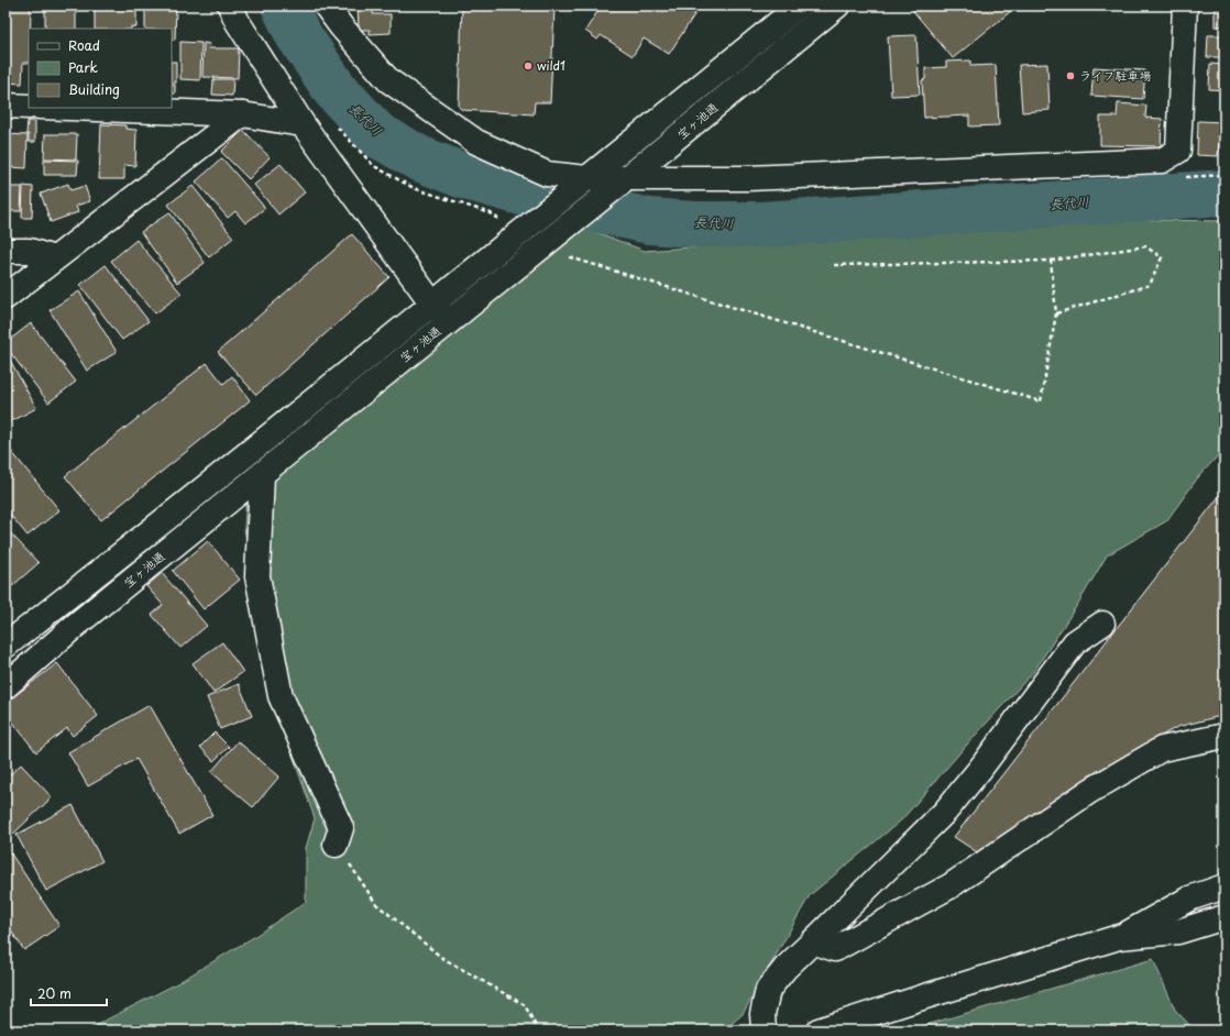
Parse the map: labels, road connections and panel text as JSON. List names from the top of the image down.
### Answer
{
  "streets": {
    "street": ["宝ヶ池通"]
  },
  "water": ["長代川"],
  "places": ["wild1", "ライフ駐車場"],
  "legend": ["Road", "Park", "Building"],
  "scale_bar": "20 m"
}
